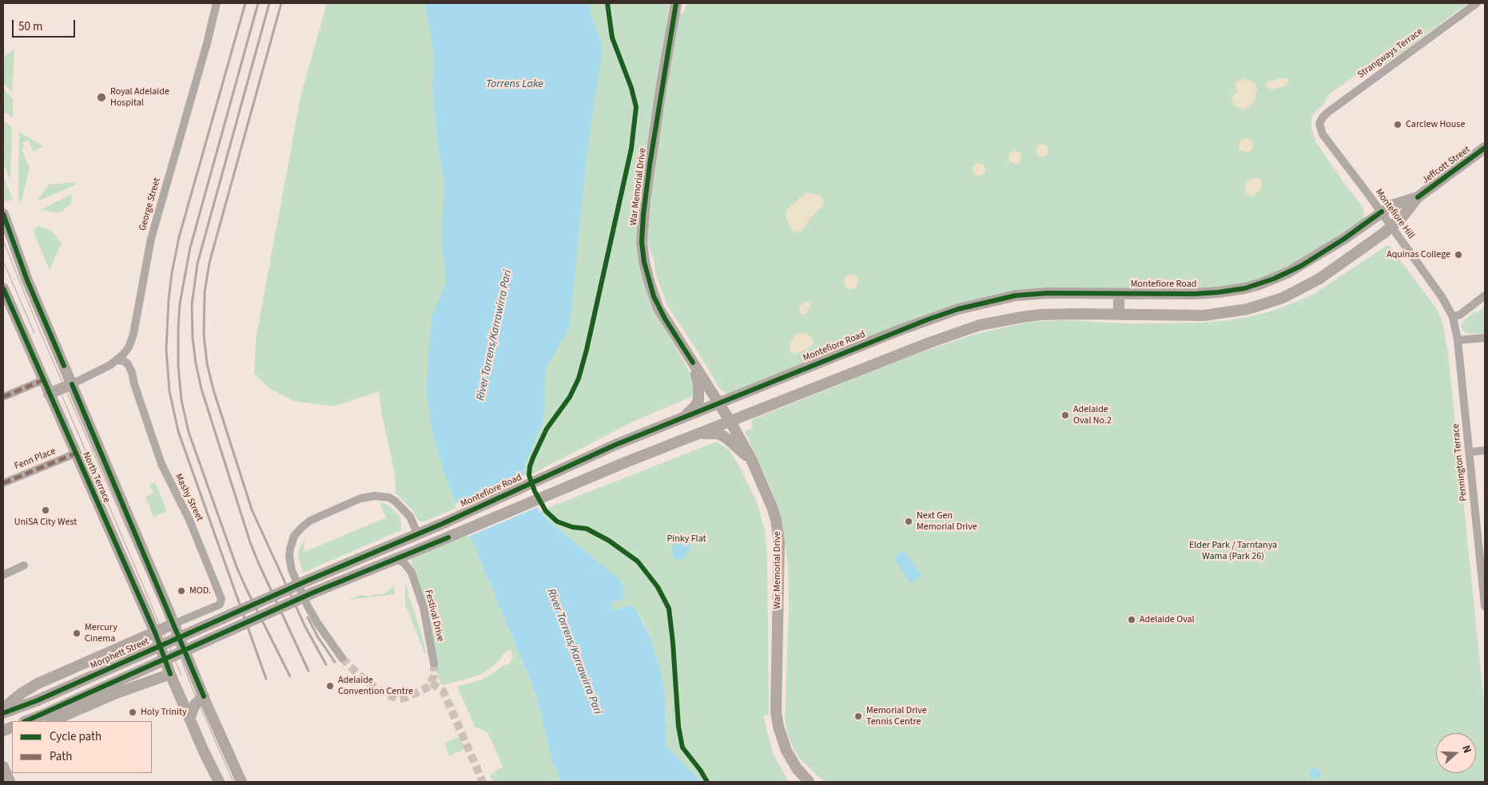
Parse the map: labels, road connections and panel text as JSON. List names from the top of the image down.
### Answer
{
  "streets": {
    "main road": [
      "Jeffcott Street",
      "War Memorial Drive",
      "Montefiore Road",
      "North Terrace",
      "Morphett Street"
    ],
    "street": [
      "Strangways Terrace",
      "George Street",
      "Montefiore Hill",
      "Fenn Place",
      "Pennington Terrace",
      "Mashy Street",
      "Festival Drive"
    ]
  },
  "crossings": [
    ["Strangways Terrace", "Montefiore Hill"],
    ["Jeffcott Street", "Montefiore Hill"],
    ["Jeffcott Street", "Montefiore Road"],
    ["War Memorial Drive", "Montefiore Road"],
    ["George Street", "North Terrace"],
    ["George Street", "Mashy Street"],
    ["Montefiore Hill", "Montefiore Road"],
    ["Montefiore Hill", "Pennington Terrace"],
    ["Montefiore Road", "Morphett Street"],
    ["Fenn Place", "North Terrace"],
    ["North Terrace", "Mashy Street"]
  ],
  "water": ["Torrens Lake", "River Torrens/Karrawirra Pari"],
  "parks": ["Pinky Flat", "Elder Park / Tarntanya Wama (Park 26)"],
  "places": [
    "Royal Adelaide Hospital",
    "Carclew House",
    "Aquinas College",
    "Adelaide Oval No.2",
    "UniSA City West",
    "Next Gen Memorial Drive",
    "MOD.",
    "Adelaide Oval",
    "Mercury Cinema",
    "Adelaide Convention Centre",
    "Holy Trinity",
    "Memorial Drive Tennis Centre"
  ],
  "legend": ["Cycle path", "Path"],
  "scale_bar": "50 m",
  "north": "right"
}
